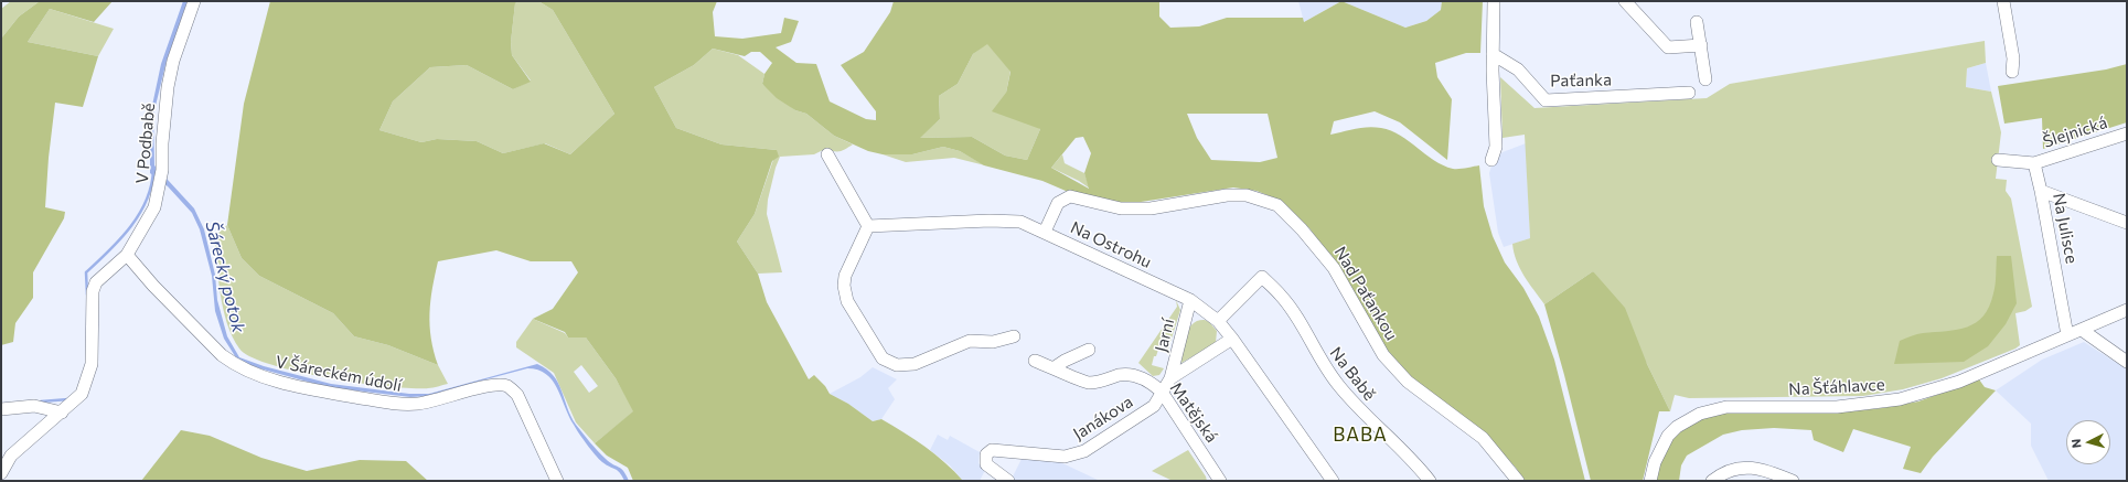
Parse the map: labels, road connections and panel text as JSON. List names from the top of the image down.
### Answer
{
  "streets": {
    "street": [
      "Paťanka",
      "Šlejnická",
      "V Podbabě",
      "Na Julisce",
      "Na Ostrohu",
      "Nad Paťankou",
      "Jarní",
      "V Šáreckém údolí",
      "Na Babě",
      "Na Šťáhlavce",
      "Matějská",
      "Janákova"
    ]
  },
  "crossings": [
    ["Šlejnická", "Na Julisce"],
    ["V Podbabě", "V Šáreckém údolí"],
    ["Na Julisce", "Na Šťáhlavce"],
    ["Na Ostrohu", "Nad Paťankou"],
    ["Na Ostrohu", "Jarní"],
    ["Na Ostrohu", "Na Babě"],
    ["Jarní", "Matějská"],
    ["Jarní", "Janákova"],
    ["Matějská", "Janákova"]
  ],
  "districts": ["BABA"],
  "water": ["Šárecký potok"],
  "north": "left"
}
